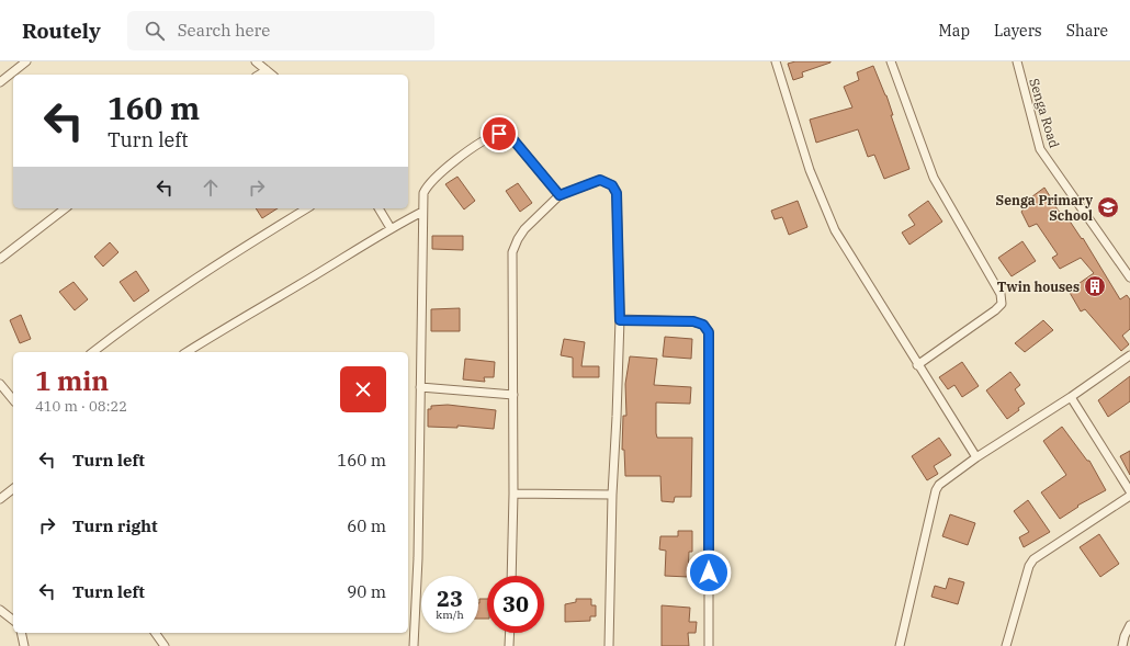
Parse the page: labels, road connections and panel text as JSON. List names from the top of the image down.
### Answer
{
  "streets": {
    "street": ["Senga Road"]
  },
  "places": {
    "school or university": ["Senga Primary School"],
    "building": ["Twin houses"]
  },
  "page": {
    "header": "Routely",
    "search": "Search here",
    "nav": ["Map", "Layers", "Share"],
    "turn": ["160 m", "Turn left"],
    "heading": ["1 min", "410 m · 08:22"],
    "list": [
      {
        "name": "Turn left",
        "value": "160 m"
      },
      {
        "name": "Turn right",
        "value": "60 m"
      },
      {
        "name": "Turn left",
        "value": "90 m"
      }
    ],
    "speed": "23 km/h",
    "limit": "30"
  }
}
